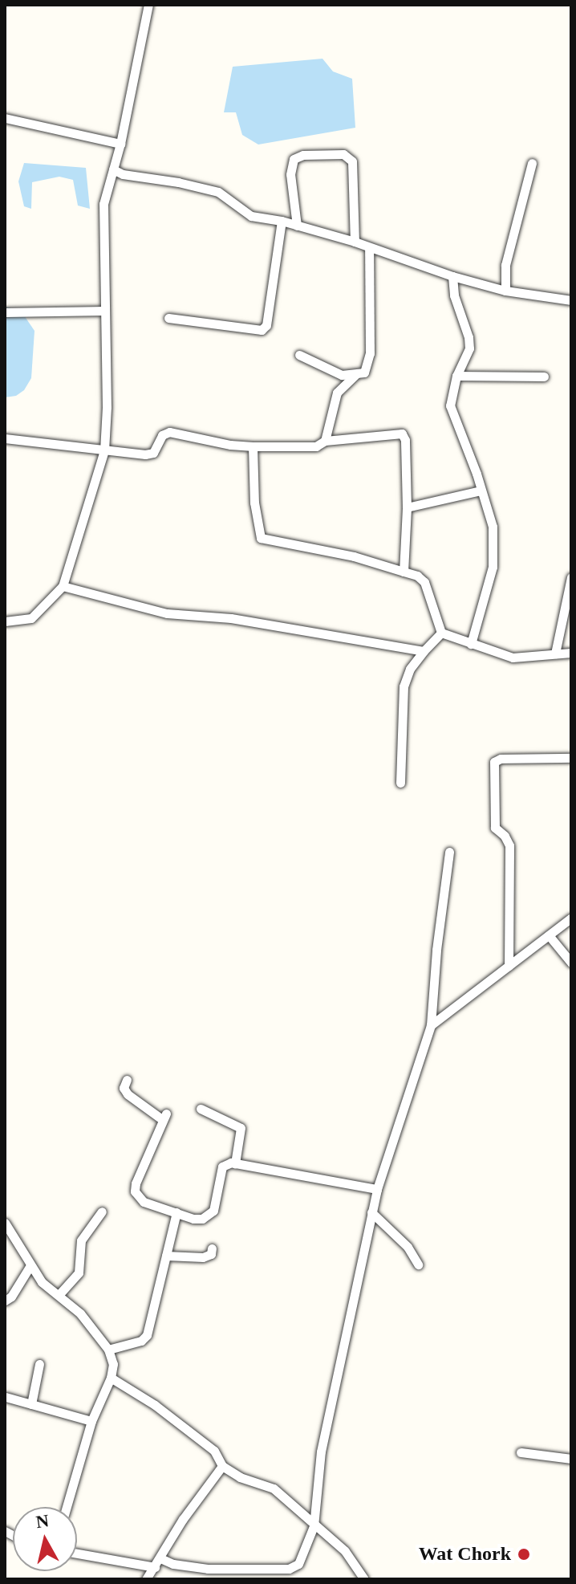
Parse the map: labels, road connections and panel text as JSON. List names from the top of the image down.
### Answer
{
  "places": ["Wat Chork"],
  "north": "top"
}
